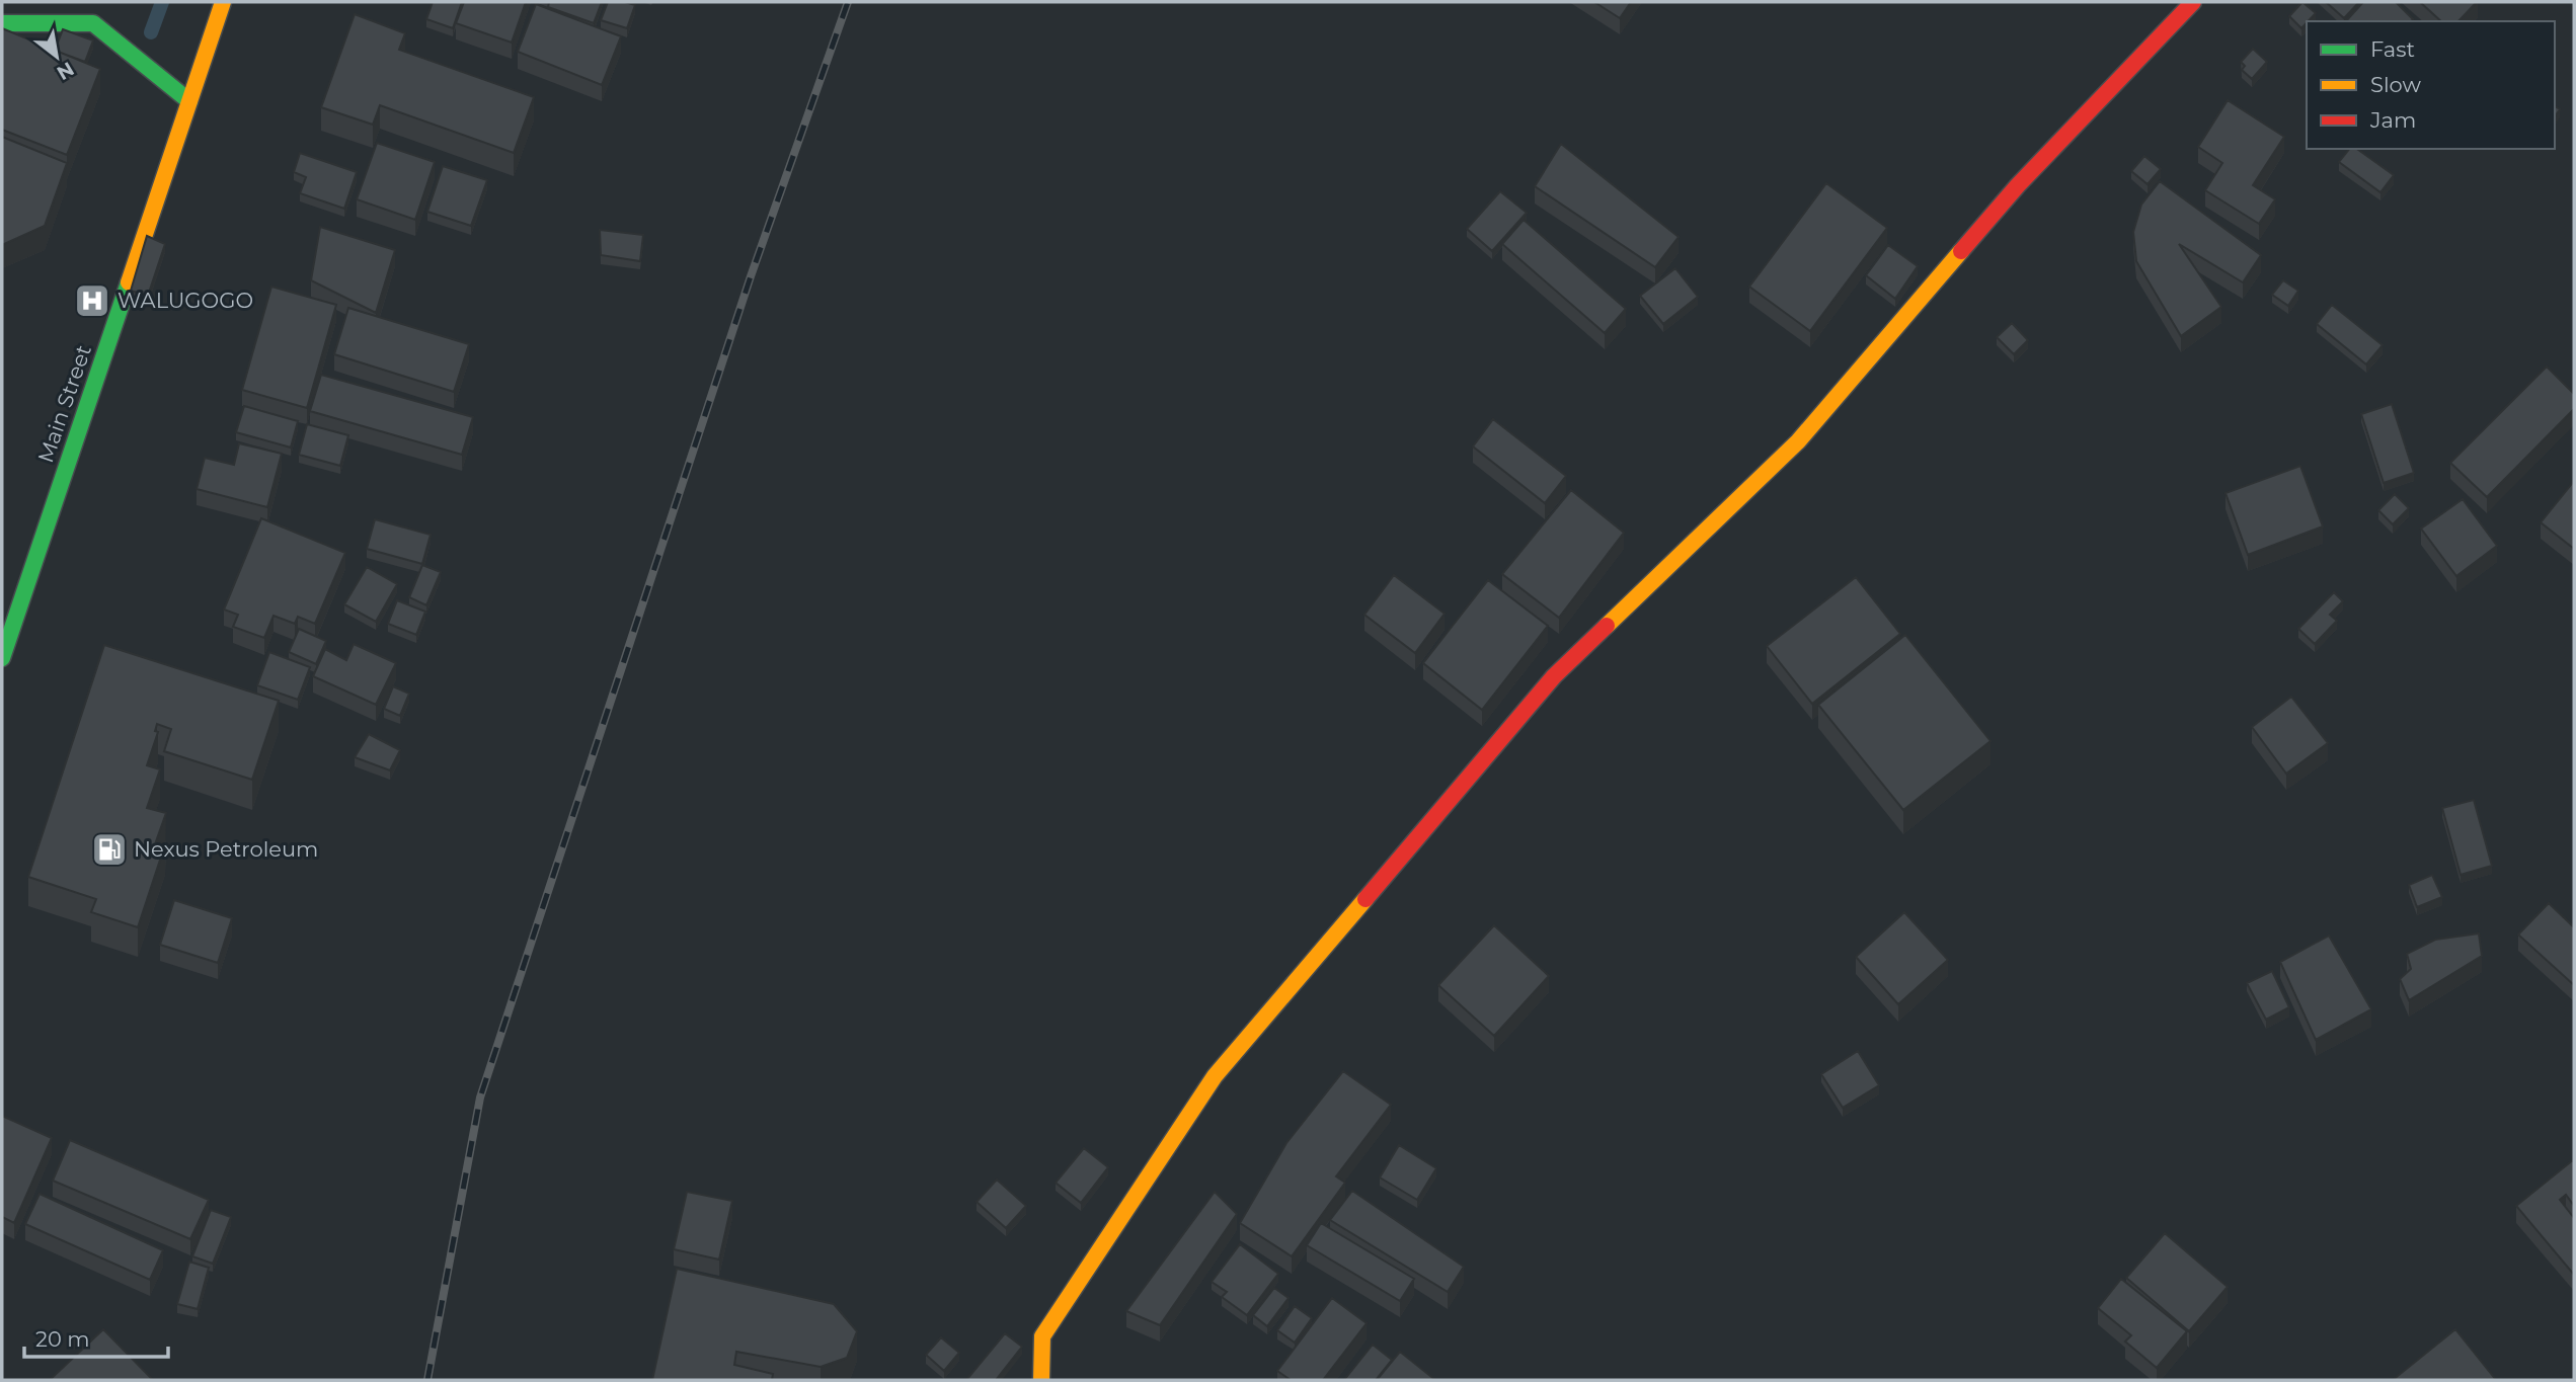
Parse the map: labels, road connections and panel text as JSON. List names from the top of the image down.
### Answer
{
  "streets": {
    "street": ["Main Street"]
  },
  "places": {
    "hospital": ["WALUGOGO"],
    "fuel station": ["Nexus Petroleum"]
  },
  "legend": ["Fast", "Slow", "Jam"],
  "scale_bar": "20 m",
  "north": "bottom right"
}
